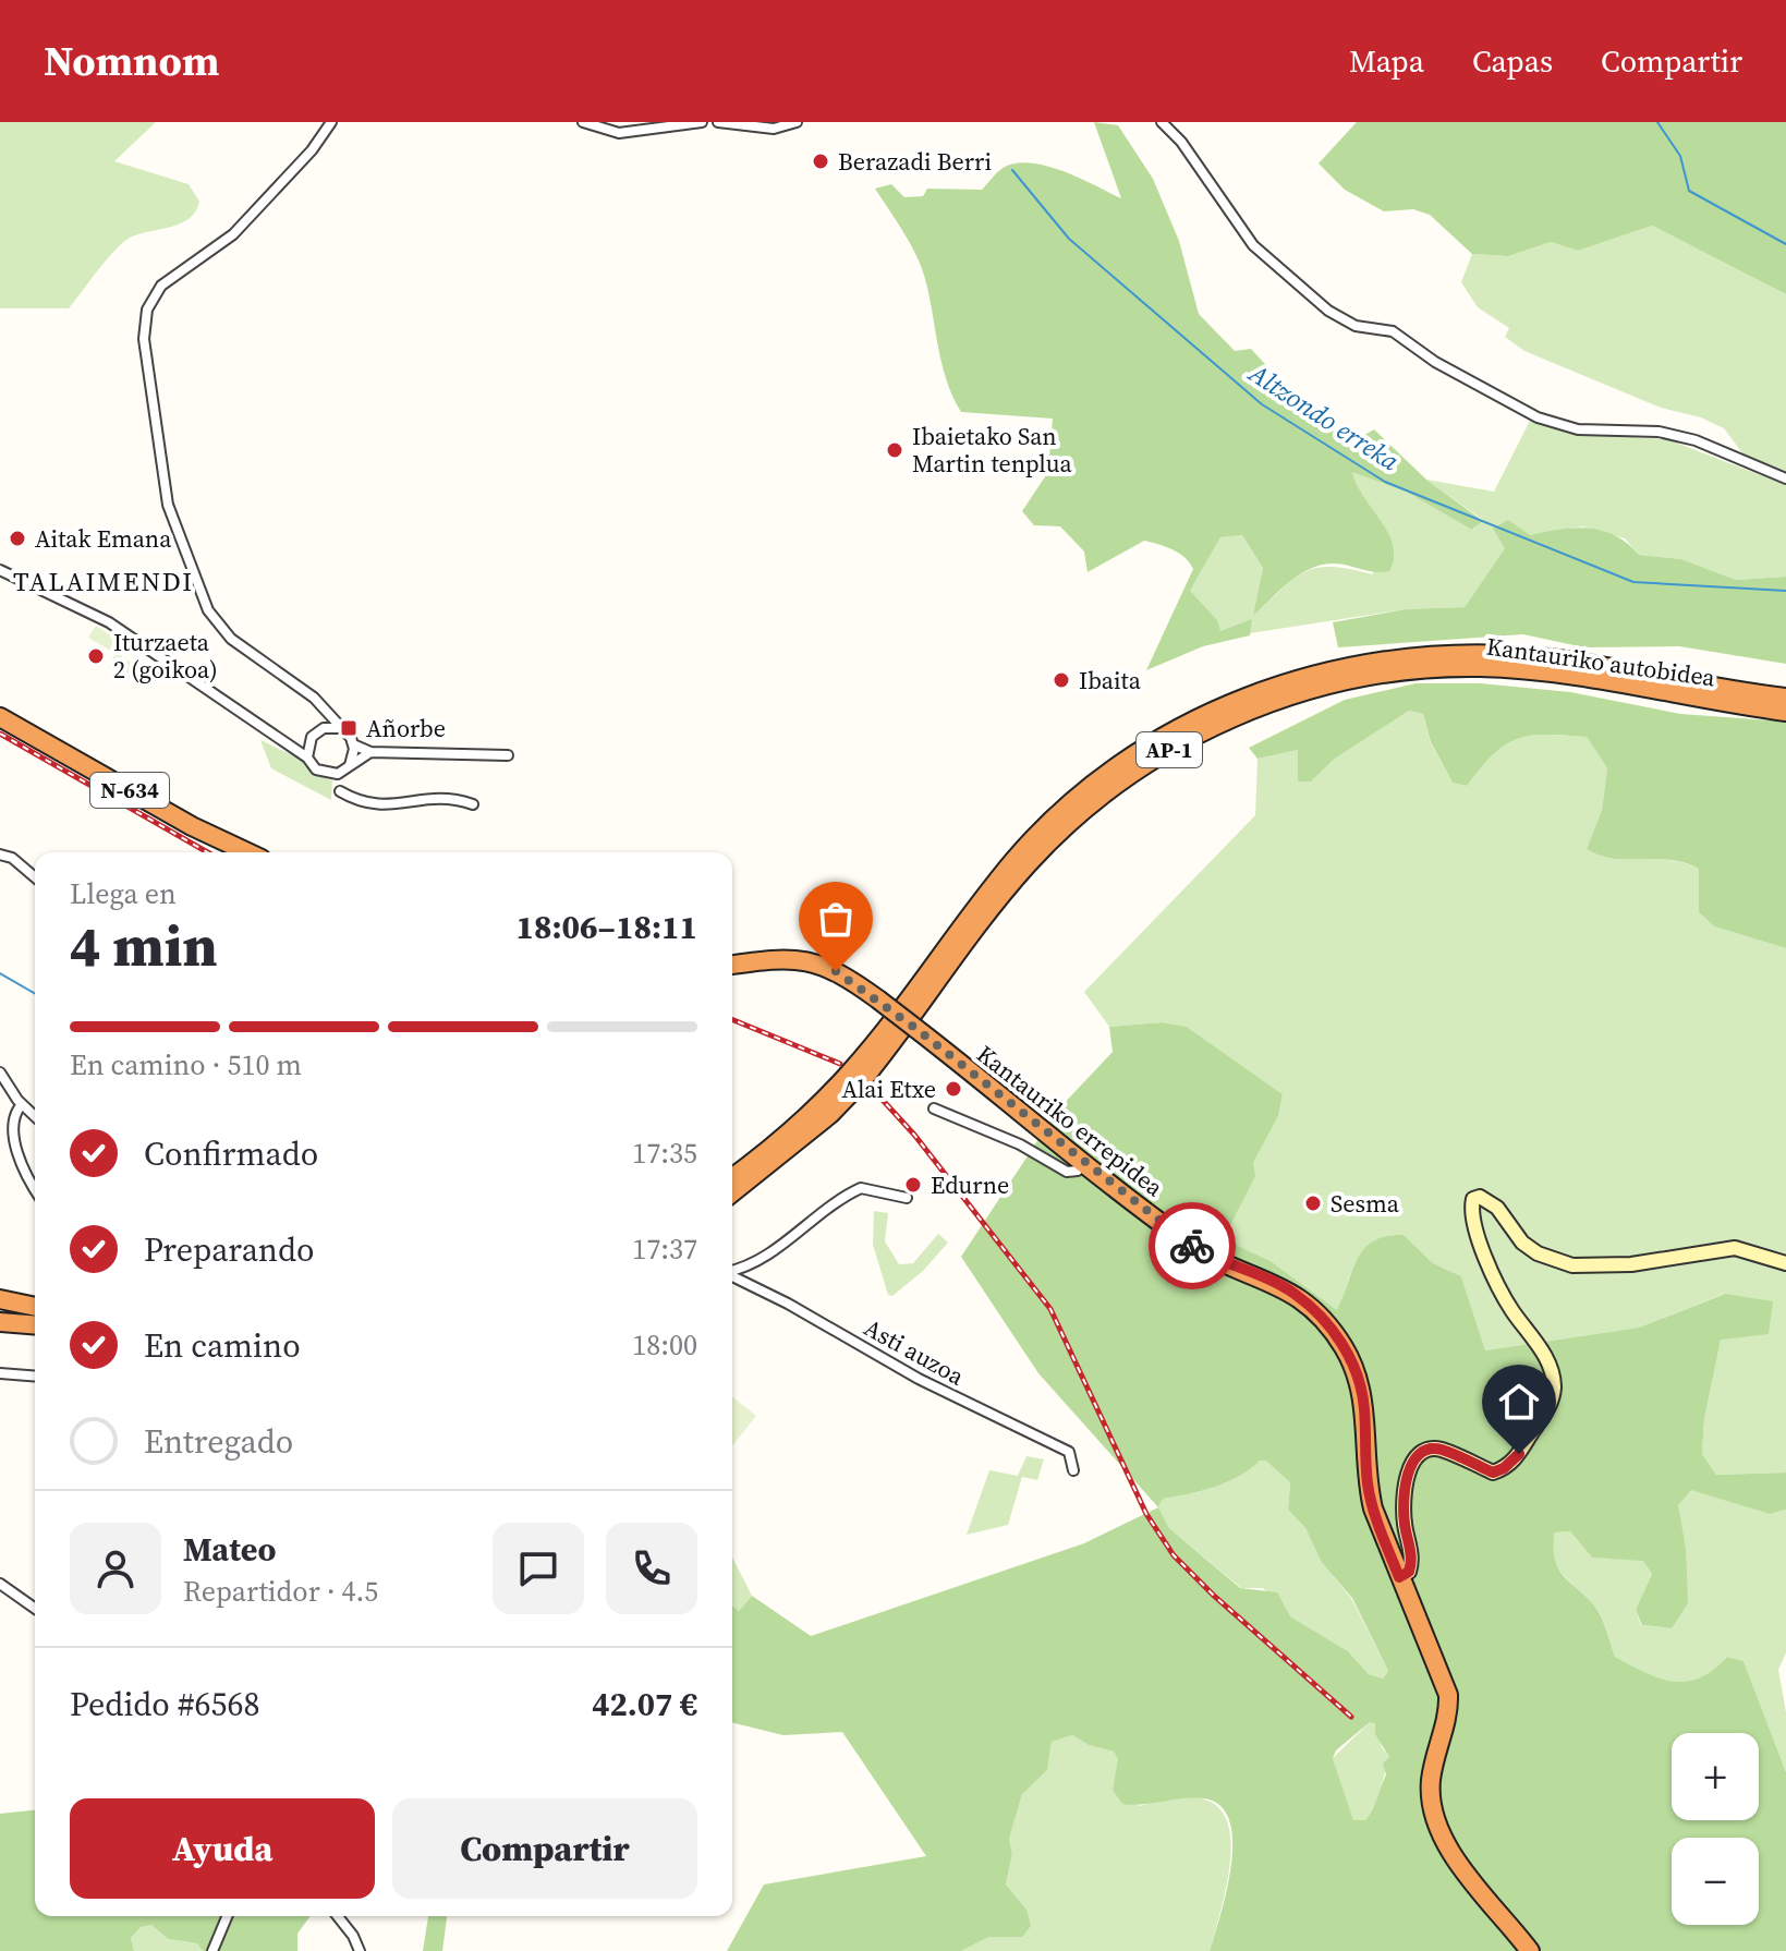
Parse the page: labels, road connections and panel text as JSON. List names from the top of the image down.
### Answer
{
  "streets": {
    "highway": [
      "Kantauriko autobidea",
      "AP-1",
      "N-634",
      "Kantauriko errepidea"
    ],
    "street": ["Asti auzoa"]
  },
  "districts": ["TALAIMENDI"],
  "water": ["Altzondo erreka"],
  "places": {
    "other": [
      "Berazadi Berri",
      "Ibaietako San Martin tenplua",
      "Aitak Emana",
      "Iturzaeta 2 (goikoa)",
      "Ibaita",
      "Alai Etxe",
      "Edurne",
      "Sesma"
    ],
    "transit": ["Añorbe"]
  },
  "page": {
    "header": "Nomnom",
    "nav": ["Mapa", "Capas", "Compartir"],
    "heading": ["4 min", "Llega en", "18:06–18:11"],
    "panel": [
      "Mateo",
      "Repartidor · 4.5",
      "Pedido #6568",
      "42.07 €"
    ],
    "bar": "En camino · 510 m",
    "list": [
      ["Confirmado", "17:35"],
      ["Preparando", "17:37"],
      ["En camino", "18:00"],
      "Entregado"
    ],
    "map_buttons": ["+", "−"],
    "buttons": ["Ayuda", "Compartir"]
  }
}
